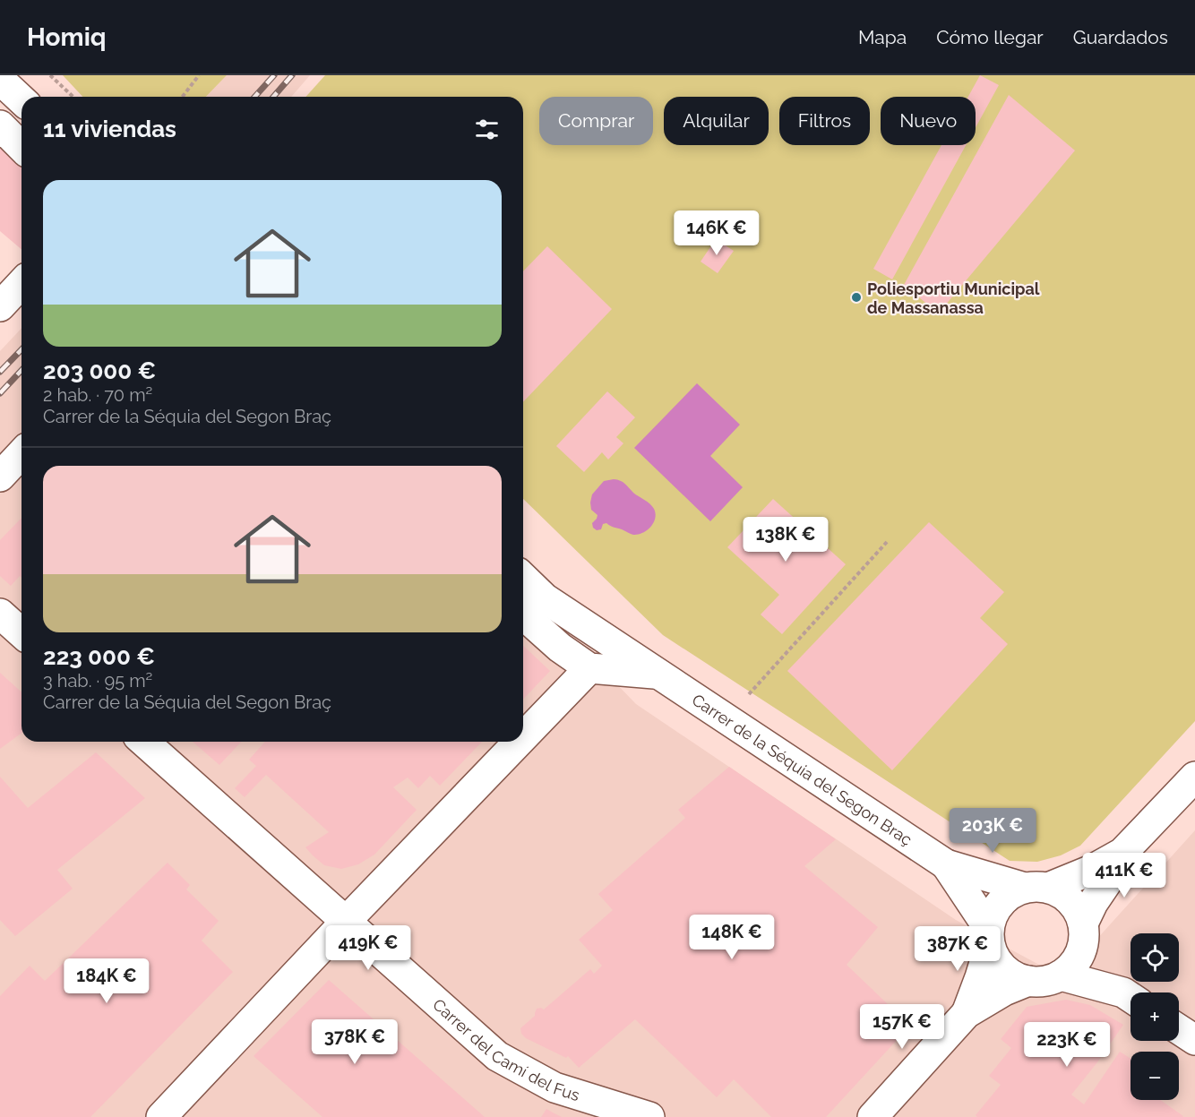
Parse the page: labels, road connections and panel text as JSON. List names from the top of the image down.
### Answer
{
  "streets": {
    "street": ["Carrer de la Séquia del Segon Braç", "Carrer del Camí del Fus"]
  },
  "places": ["Poliesportiu Municipal de Massanassa"],
  "page": {
    "header": "Homiq",
    "nav": ["Mapa", "Cómo llegar", "Guardados"],
    "chip": [
      "Comprar",
      "Alquilar",
      "Filtros",
      "Nuevo"
    ],
    "heading": "11 viviendas",
    "list": [
      {
        "name": "203 000 €",
        "note": "2 hab. · 70 m² · Carrer de la Séquia del Segon Braç"
      },
      {
        "name": "223 000 €",
        "note": "3 hab. · 95 m² · Carrer de la Séquia del Segon Braç"
      }
    ],
    "price": [
      "146K €",
      "138K €",
      "203K €",
      "411K €",
      "148K €",
      "419K €",
      "387K €",
      "184K €",
      "157K €",
      "378K €",
      "223K €"
    ],
    "map_buttons": ["+", "−"]
  }
}
